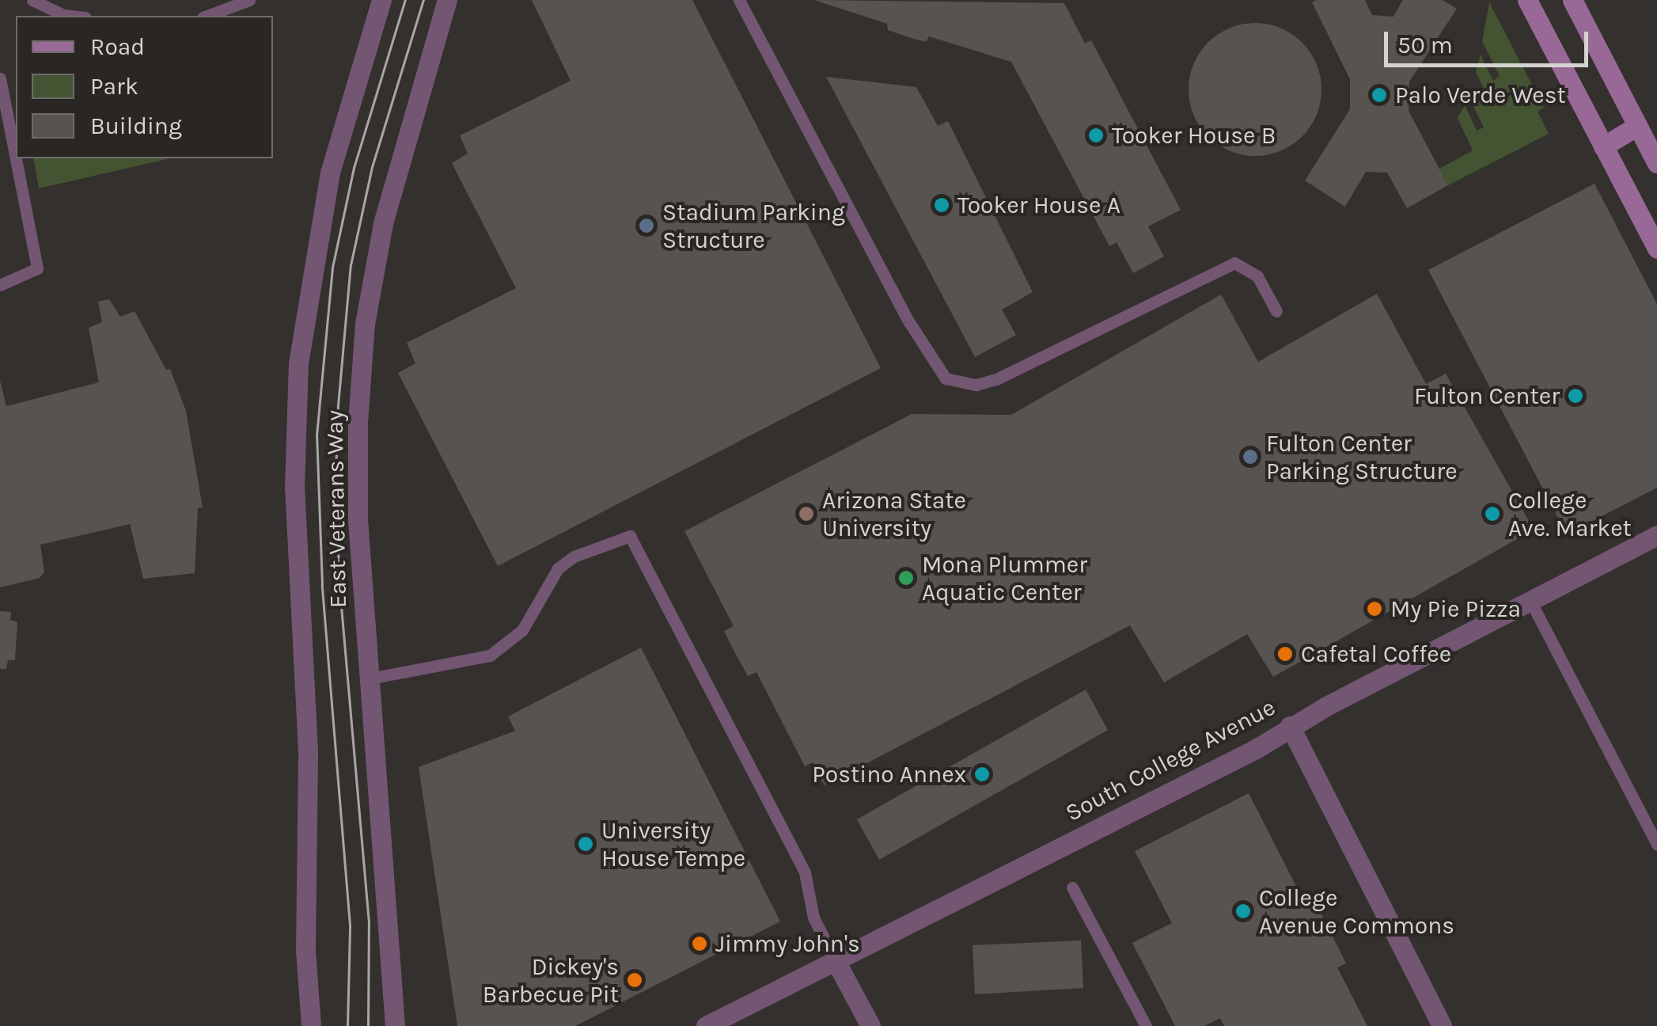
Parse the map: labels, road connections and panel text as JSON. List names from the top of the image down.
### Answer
{
  "streets": {
    "street": ["East Veterans Way", "South College Avenue"]
  },
  "places": [
    "Palo Verde West",
    "Tooker House B",
    "Tooker House A",
    "Stadium Parking Structure",
    "Fulton Center",
    "Fulton Center Parking Structure",
    "Arizona State University",
    "College Ave. Market",
    "Mona Plummer Aquatic Center",
    "My Pie Pizza",
    "Cafetal Coffee",
    "Postino Annex",
    "University House Tempe",
    "College Avenue Commons",
    "Jimmy John's",
    "Dickey's Barbecue Pit"
  ],
  "legend": ["Road", "Park", "Building"],
  "scale_bar": "50 m"
}
